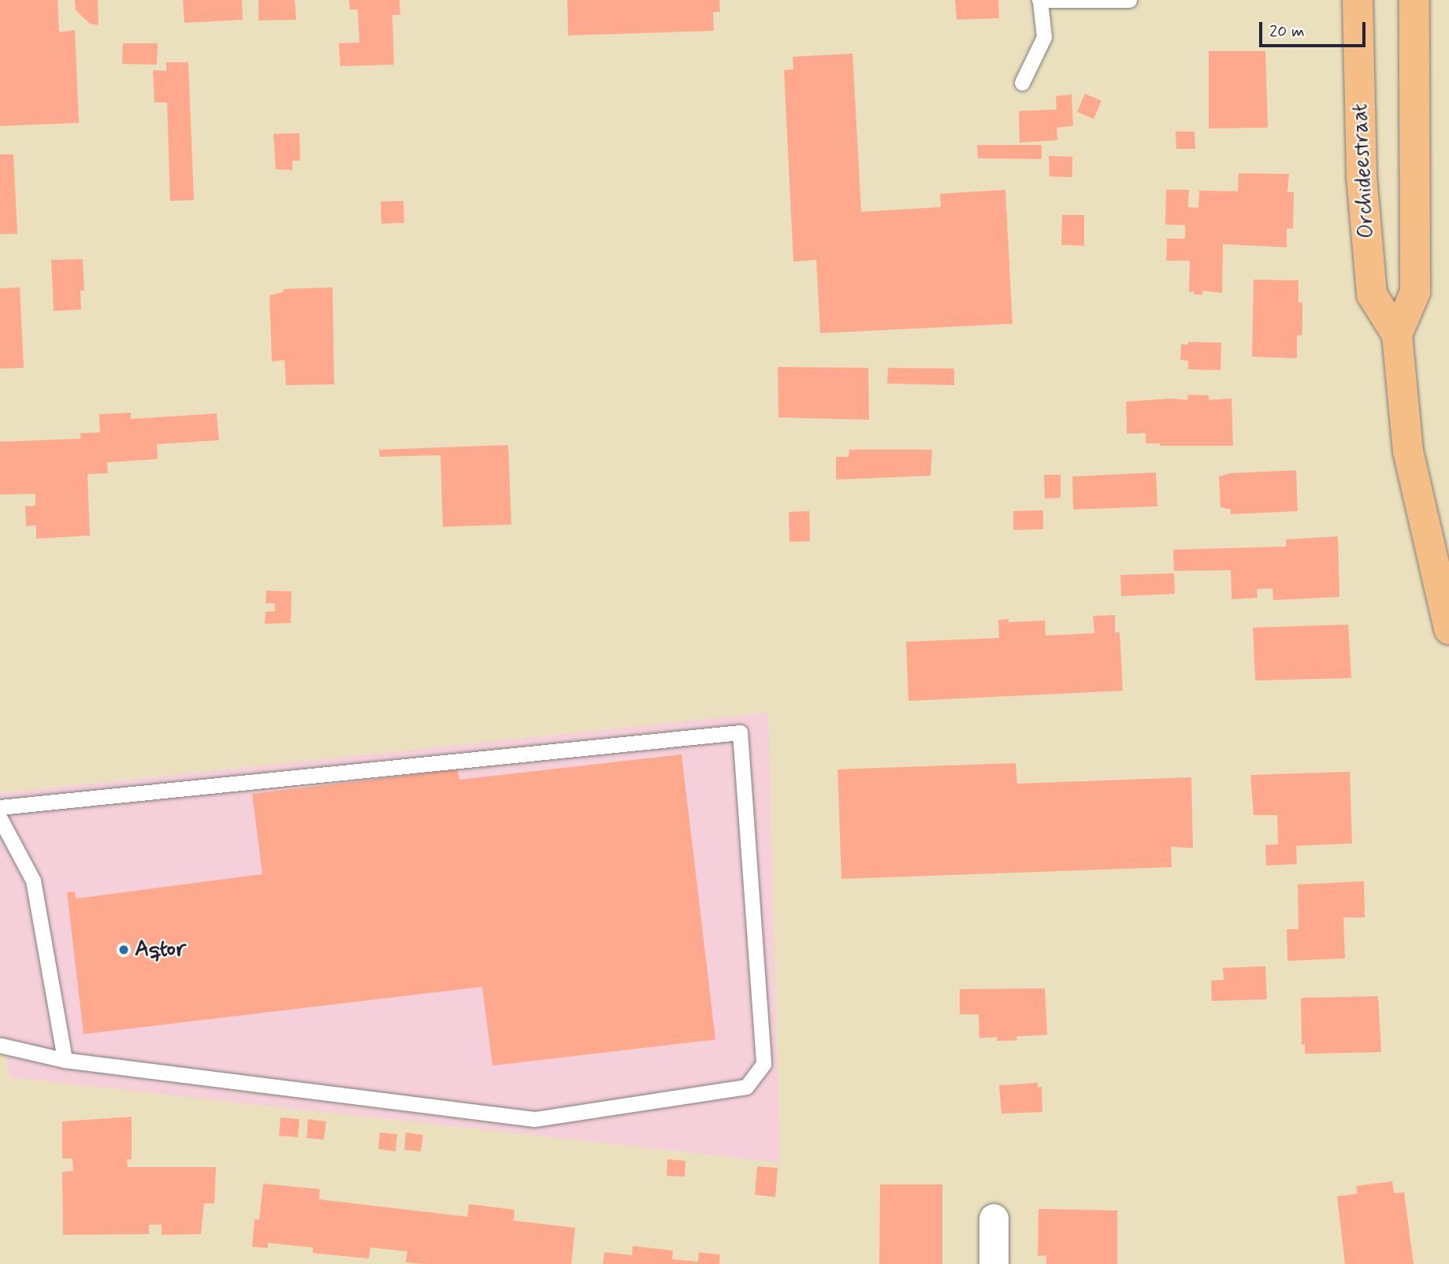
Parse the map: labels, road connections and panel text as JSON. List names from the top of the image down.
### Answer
{
  "streets": {
    "main road": ["Orchideestraat"]
  },
  "places": ["Aqtor"],
  "scale_bar": "20 m"
}
